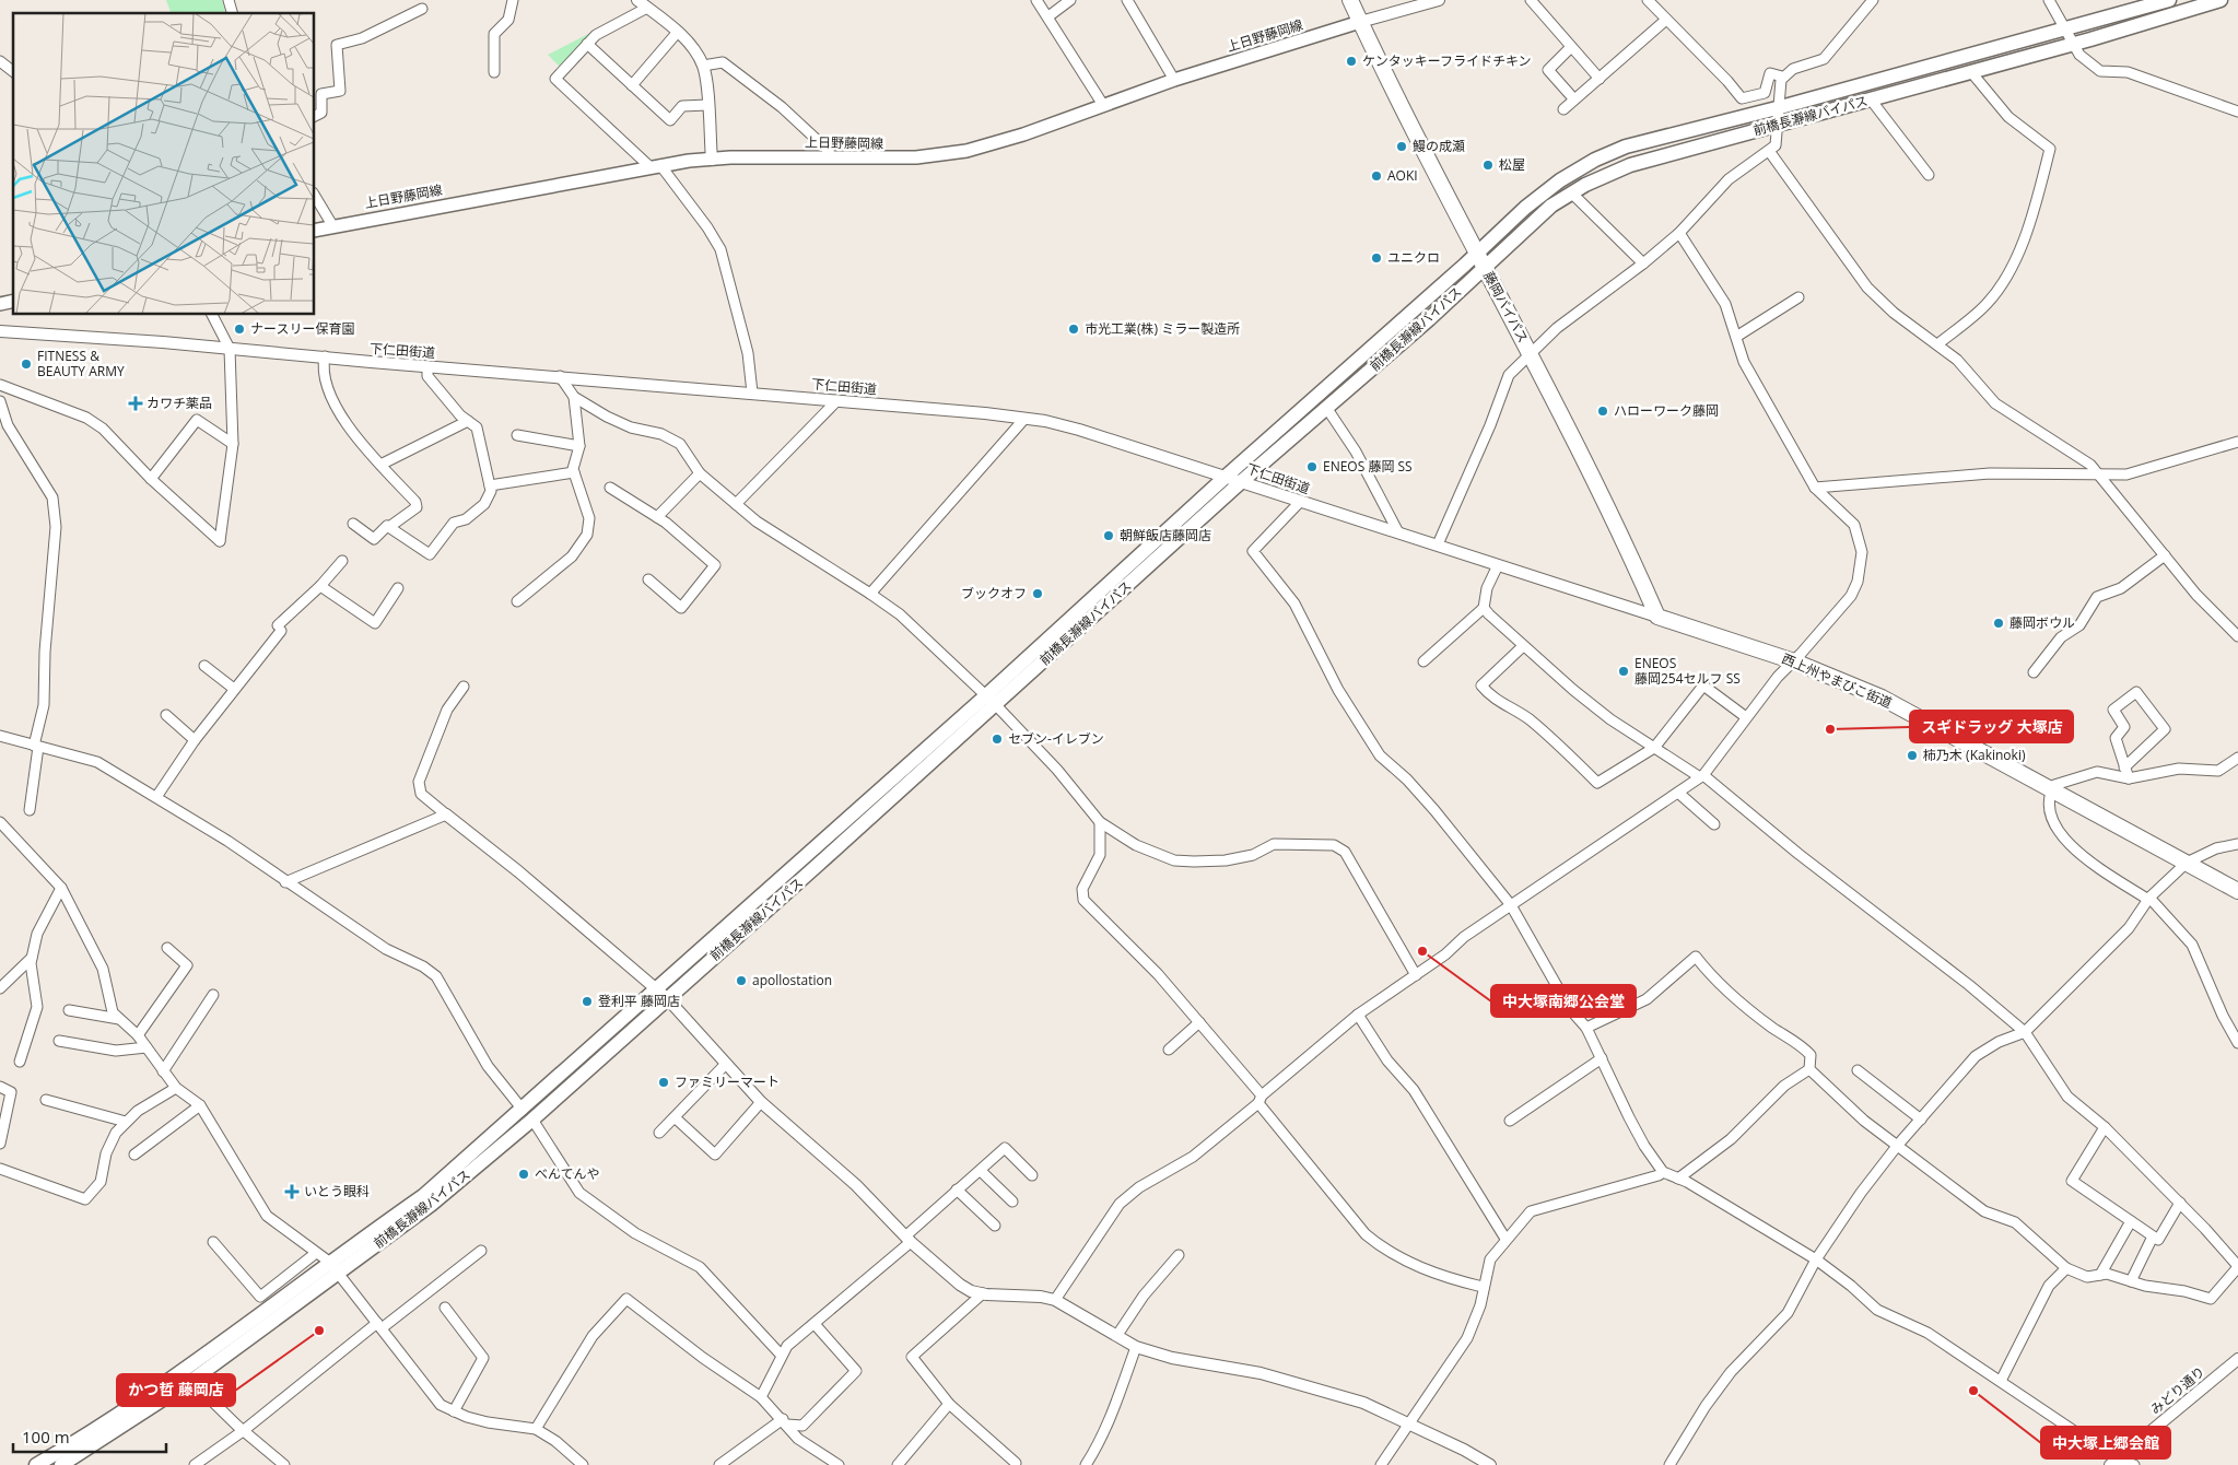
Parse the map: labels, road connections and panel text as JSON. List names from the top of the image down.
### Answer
{
  "streets": {
    "highway": ["藤岡バイパス", "西上州やまびこ街道"],
    "main road": ["上日野藤岡線", "前橋長瀞線バイパス"],
    "street": ["下仁田街道", "みどり通り"]
  },
  "crossings": [
    ["上日野藤岡線", "藤岡バイパス"],
    ["前橋長瀞線バイパス", "藤岡バイパス"],
    ["前橋長瀞線バイパス", "下仁田街道"],
    ["藤岡バイパス", "下仁田街道"],
    ["藤岡バイパス", "西上州やまびこ街道"],
    ["下仁田街道", "西上州やまびこ街道"]
  ],
  "places": {
    "other": [
      "ケンタッキーフライドチキン",
      "鰻の成瀬",
      "松屋",
      "AOKI",
      "ユニクロ",
      "ナースリー保育園",
      "市光工業(株) ミラー製造所",
      "FITNESS & BEAUTY ARMY",
      "ハローワーク藤岡",
      "ENEOS 藤岡 SS",
      "朝鮮飯店藤岡店",
      "ブックオフ",
      "藤岡ボウル",
      "ENEOS 藤岡254セルフ SS",
      "スギドラッグ 大塚店",
      "セブン-イレブン",
      "柿乃木 (Kakinoki)",
      "中大塚南郷公会堂",
      "apollostation",
      "登利平 藤岡店",
      "ファミリーマート",
      "べんてんや",
      "かつ哲 藤岡店",
      "中大塚上郷会館"
    ],
    "health": ["カワチ薬品", "いとう眼科"]
  },
  "scale_bar": "100 m"
}
